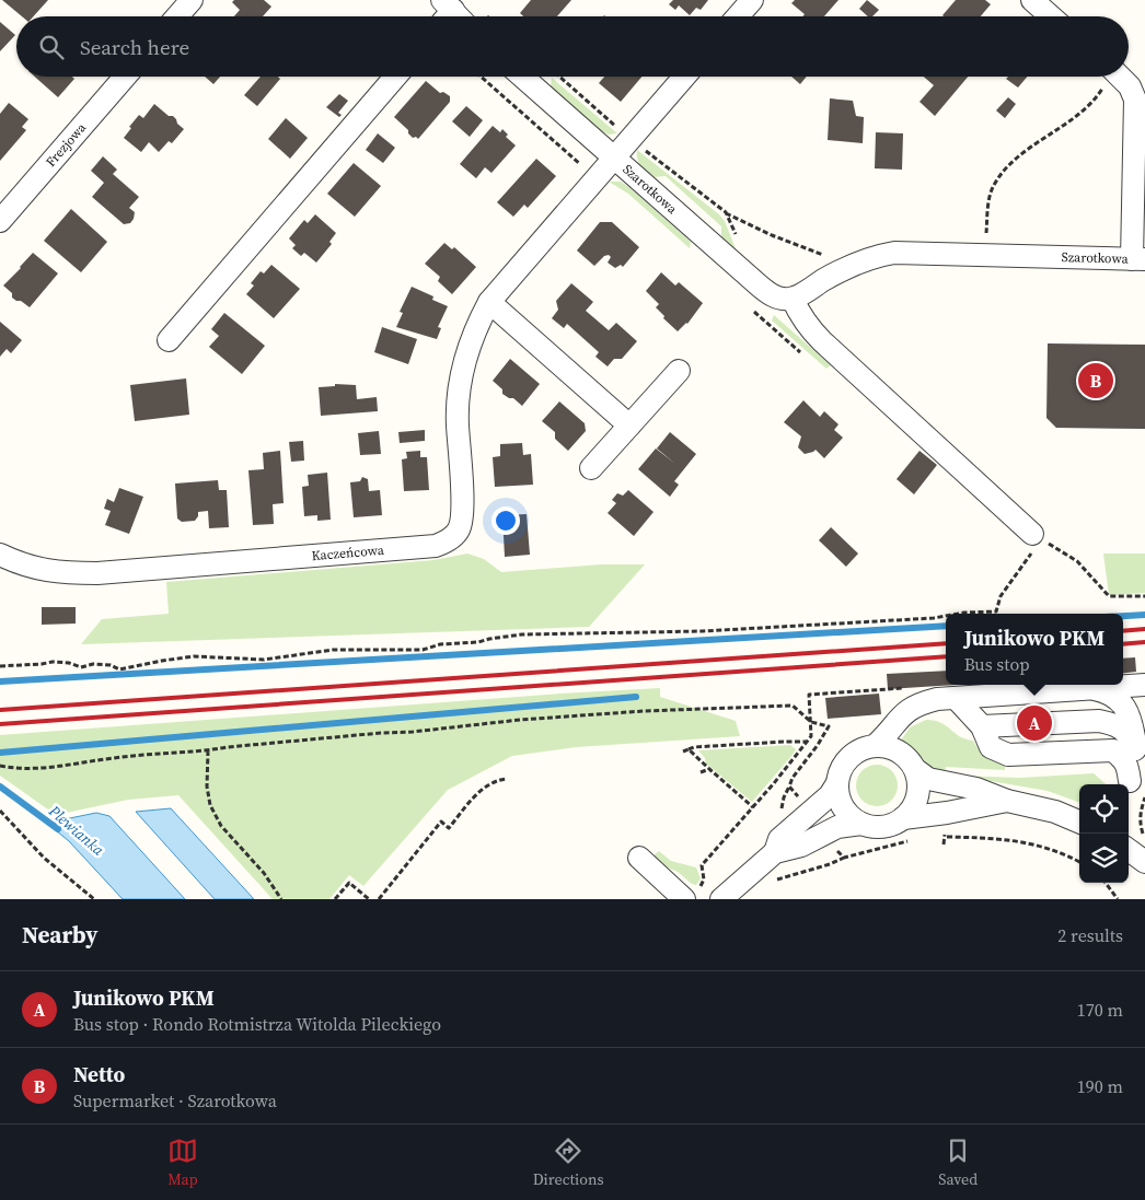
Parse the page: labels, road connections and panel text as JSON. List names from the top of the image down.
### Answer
{
  "streets": {
    "street": ["Frezjowa", "Szarotkowa", "Kaczeńcowa"]
  },
  "crossings": [
    ["Szarotkowa", "Kaczeńcowa"]
  ],
  "water": ["Plewianka"],
  "page": {
    "search": "Search here",
    "pins": ["B", "A"],
    "popup": ["Junikowo PKM", "Bus stop"],
    "heading": ["Nearby", "2 results"],
    "list": [
      {
        "mark": "A",
        "name": "Junikowo PKM",
        "note": "Bus stop · Rondo Rotmistrza Witolda Pileckiego",
        "value": "170 m"
      },
      {
        "mark": "B",
        "name": "Netto",
        "note": "Supermarket · Szarotkowa",
        "value": "190 m"
      }
    ],
    "nav": ["Map", "Directions", "Saved"]
  }
}
